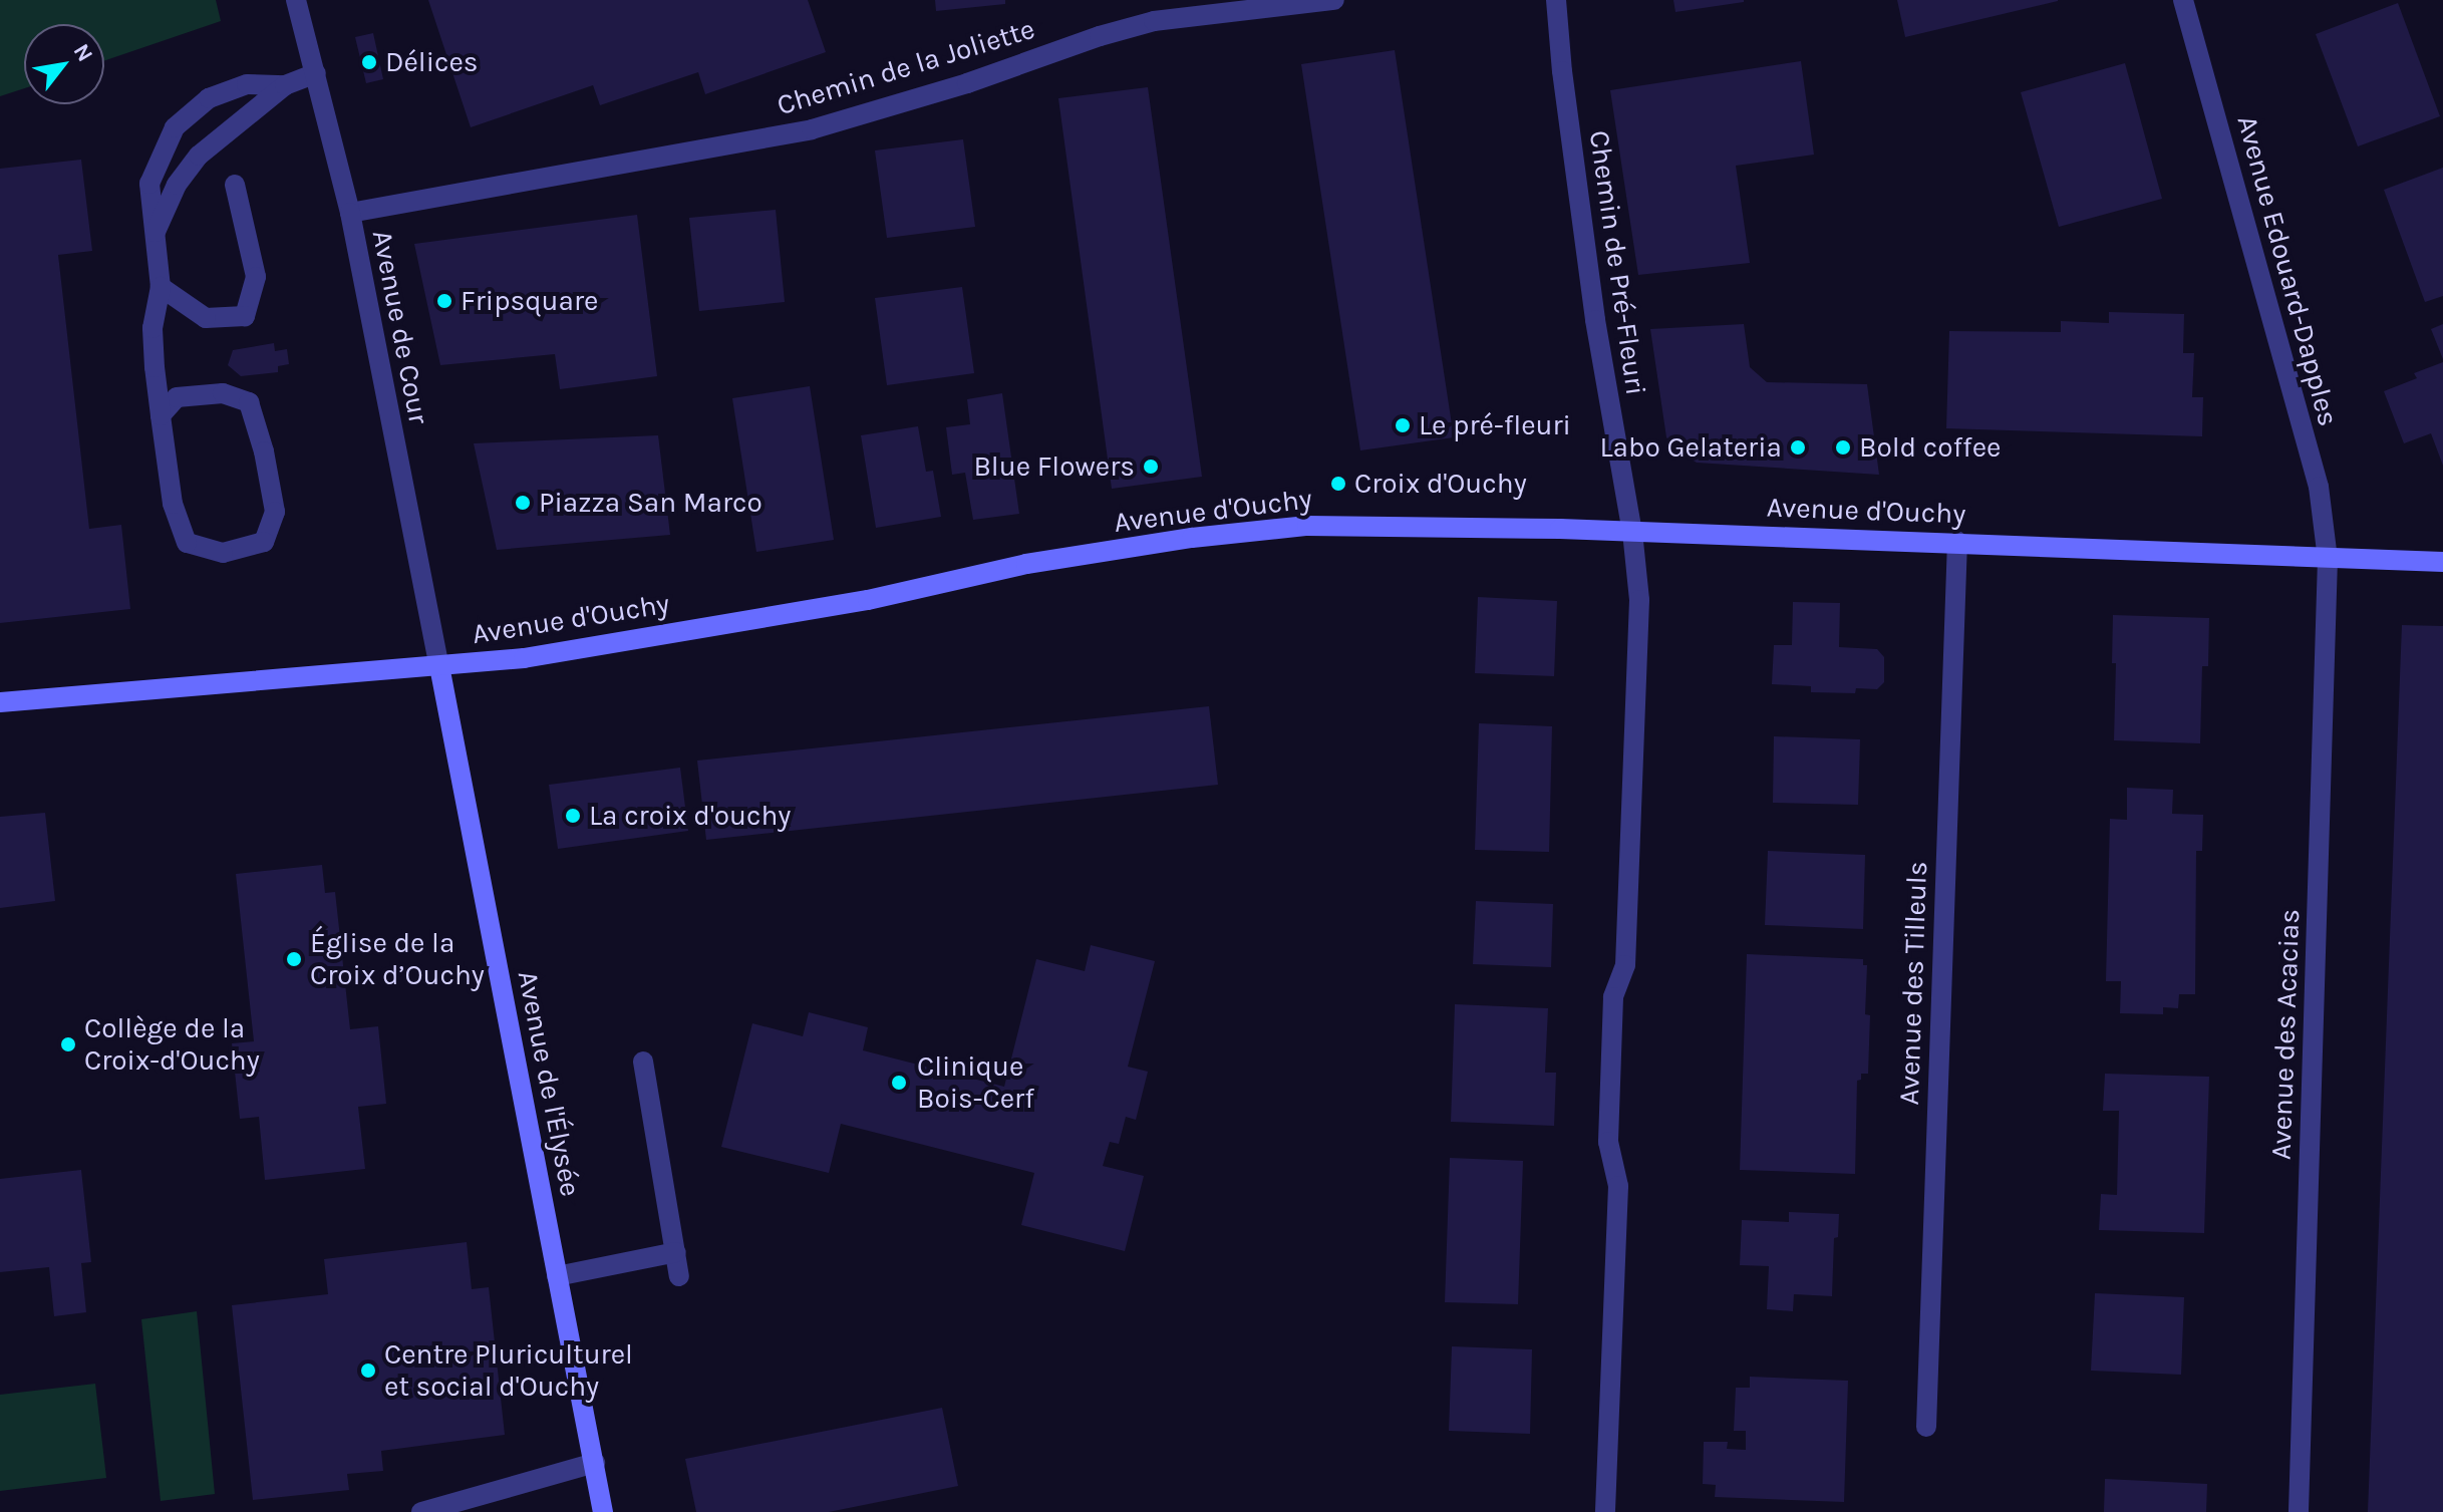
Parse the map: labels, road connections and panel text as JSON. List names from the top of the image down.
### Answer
{
  "streets": {
    "main road": ["Avenue d'Ouchy", "Avenue de l'Élysée"],
    "street": [
      "Chemin de la Joliette",
      "Chemin de Pré-Fleuri",
      "Avenue Edouard-Dapples",
      "Avenue de Cour",
      "Avenue des Tilleuls",
      "Avenue des Acacias"
    ]
  },
  "crossings": [
    ["Chemin de la Joliette", "Avenue de Cour"],
    ["Chemin de Pré-Fleuri", "Avenue d'Ouchy"],
    ["Avenue Edouard-Dapples", "Avenue d'Ouchy"],
    ["Avenue Edouard-Dapples", "Avenue des Acacias"],
    ["Avenue de Cour", "Avenue d'Ouchy"],
    ["Avenue de Cour", "Avenue de l'Élysée"],
    ["Avenue d'Ouchy", "Avenue des Tilleuls"],
    ["Avenue d'Ouchy", "Avenue des Acacias"],
    ["Avenue d'Ouchy", "Avenue de l'Élysée"]
  ],
  "places": [
    "Délices",
    "Fripsquare",
    "Le pré-fleuri",
    "Labo Gelateria",
    "Bold coffee",
    "Blue Flowers",
    "Croix d'Ouchy",
    "Piazza San Marco",
    "La croix d'ouchy",
    "Église de la Croix d’Ouchy",
    "Collège de la Croix-d'Ouchy",
    "Clinique Bois-Cerf",
    "Centre Pluriculturel et social d'Ouchy"
  ],
  "north": "top right"
}
